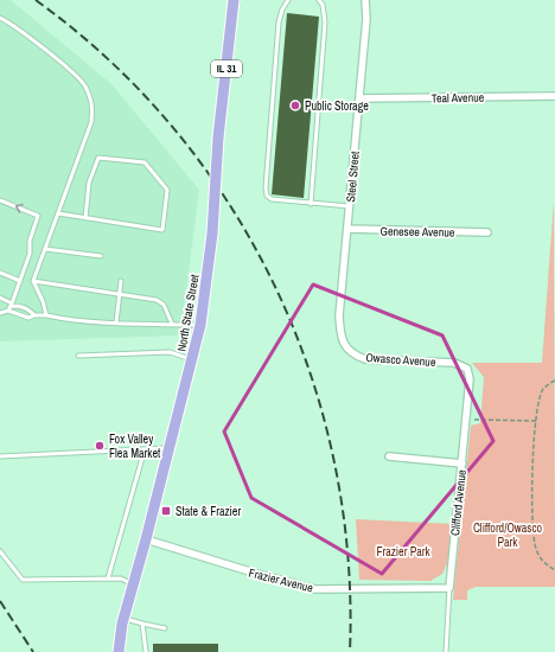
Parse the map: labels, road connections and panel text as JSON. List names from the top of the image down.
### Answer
{
  "streets": {
    "main road": ["IL 31", "North State Street"],
    "street": [
      "Teal Avenue",
      "Steel Street",
      "Genesee Avenue",
      "Owasco Avenue",
      "Clifford Avenue",
      "Frazier Avenue"
    ]
  },
  "crossings": [
    ["Teal Avenue", "Steel Street"],
    ["Steel Street", "Genesee Avenue"],
    ["Steel Street", "Owasco Avenue"],
    ["North State Street", "Frazier Avenue"],
    ["Owasco Avenue", "Clifford Avenue"],
    ["Clifford Avenue", "Frazier Avenue"]
  ],
  "parks": ["Clifford/Owasco Park", "Frazier Park"],
  "places": {
    "other": ["Public Storage", "Fox Valley Flea Market"],
    "transit": ["State & Frazier"]
  }
}
